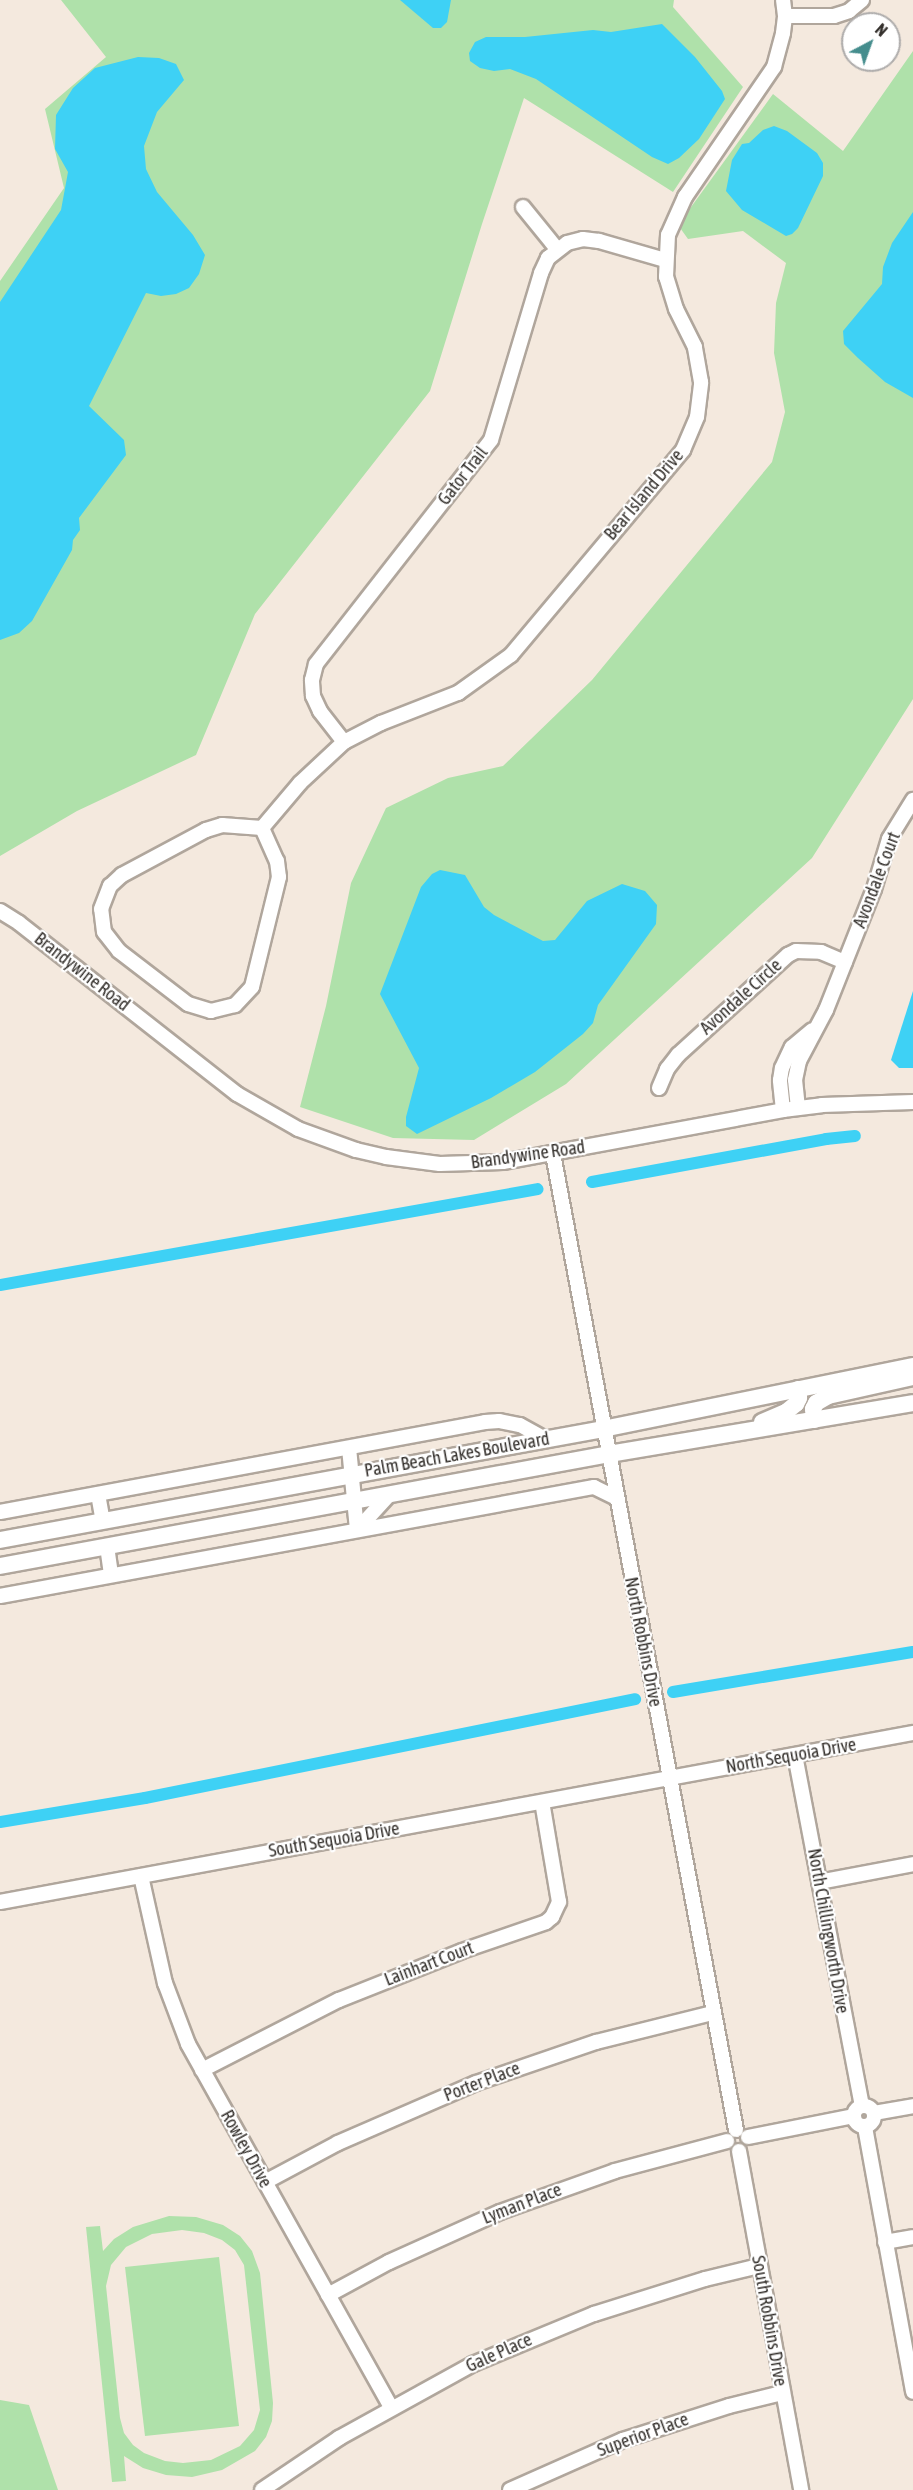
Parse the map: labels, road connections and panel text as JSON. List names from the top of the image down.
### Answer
{
  "streets": {
    "main road": ["Palm Beach Lakes Boulevard"],
    "street": [
      "Gator Trail",
      "Bear Island Drive",
      "Avondale Court",
      "Brandywine Road",
      "Avondale Circle",
      "North Robbins Drive",
      "North Sequoia Drive",
      "South Sequoia Drive",
      "North Chillingworth Drive",
      "Lainhart Court",
      "Porter Place",
      "Rowley Drive",
      "Lyman Place",
      "South Robbins Drive",
      "Gale Place",
      "Superior Place"
    ]
  },
  "crossings": [
    ["Gator Trail", "Bear Island Drive"],
    ["Avondale Court", "Brandywine Road"],
    ["Avondale Court", "Avondale Circle"],
    ["Brandywine Road", "North Robbins Drive"],
    ["Palm Beach Lakes Boulevard", "North Robbins Drive"],
    ["North Robbins Drive", "North Sequoia Drive"],
    ["North Robbins Drive", "South Sequoia Drive"],
    ["North Robbins Drive", "Porter Place"],
    ["North Robbins Drive", "Lyman Place"],
    ["North Robbins Drive", "South Robbins Drive"],
    ["North Sequoia Drive", "South Sequoia Drive"],
    ["North Sequoia Drive", "North Chillingworth Drive"],
    ["South Sequoia Drive", "Lainhart Court"],
    ["South Sequoia Drive", "Rowley Drive"],
    ["Lainhart Court", "Rowley Drive"],
    ["Porter Place", "Rowley Drive"],
    ["Rowley Drive", "Lyman Place"],
    ["Rowley Drive", "Gale Place"],
    ["Lyman Place", "South Robbins Drive"],
    ["South Robbins Drive", "Gale Place"],
    ["South Robbins Drive", "Superior Place"]
  ],
  "north": "top right"
}
